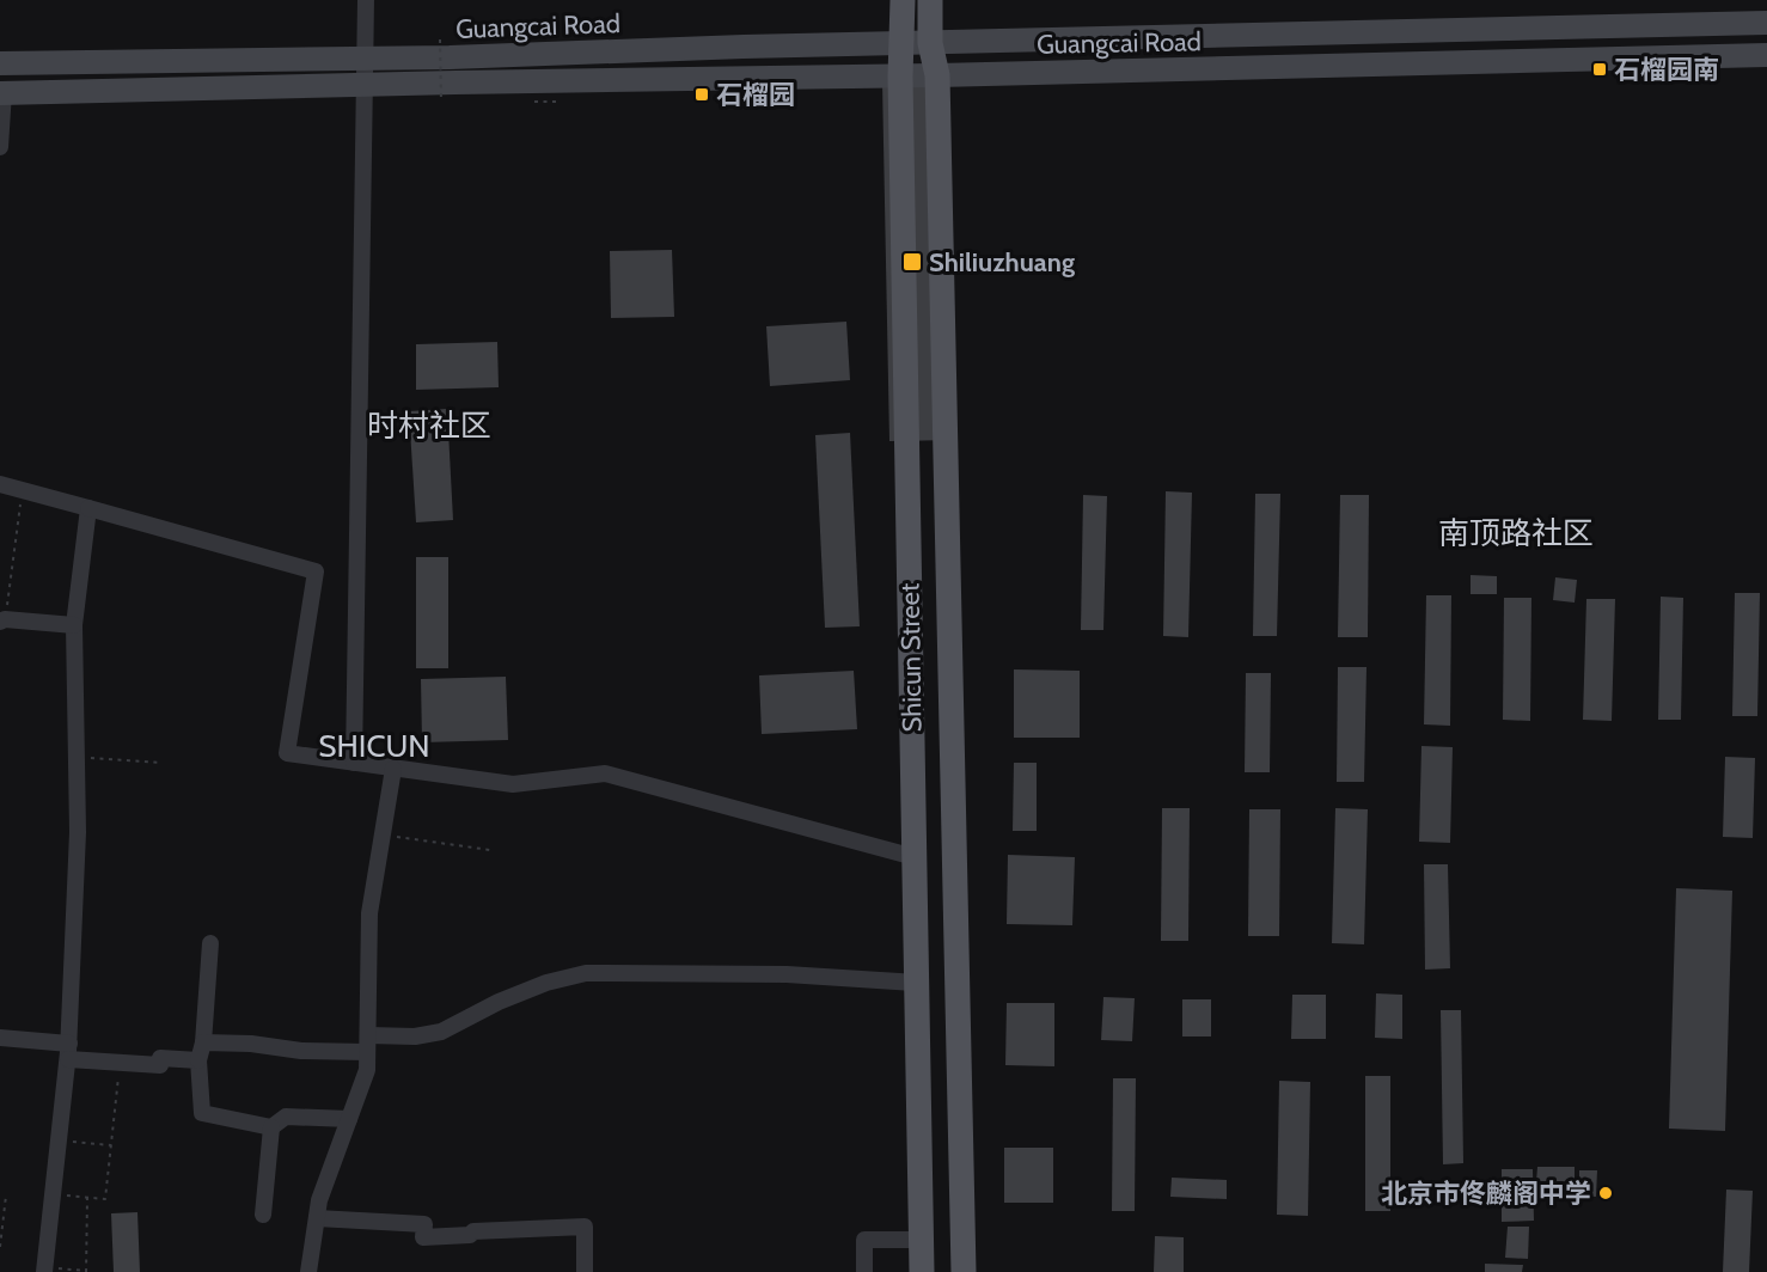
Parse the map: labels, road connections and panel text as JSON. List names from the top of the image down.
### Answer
{
  "streets": {
    "main road": ["Guangcai Road", "Shicun Street"]
  },
  "crossings": [
    ["Guangcai Road", "Shicun Street"]
  ],
  "districts": ["时村社区", "南顶路社区", "SHICUN"],
  "places": {
    "transit": ["石榴园南", "石榴园", "Shiliuzhuang"],
    "other": ["北京市佟麟阁中学"]
  }
}
